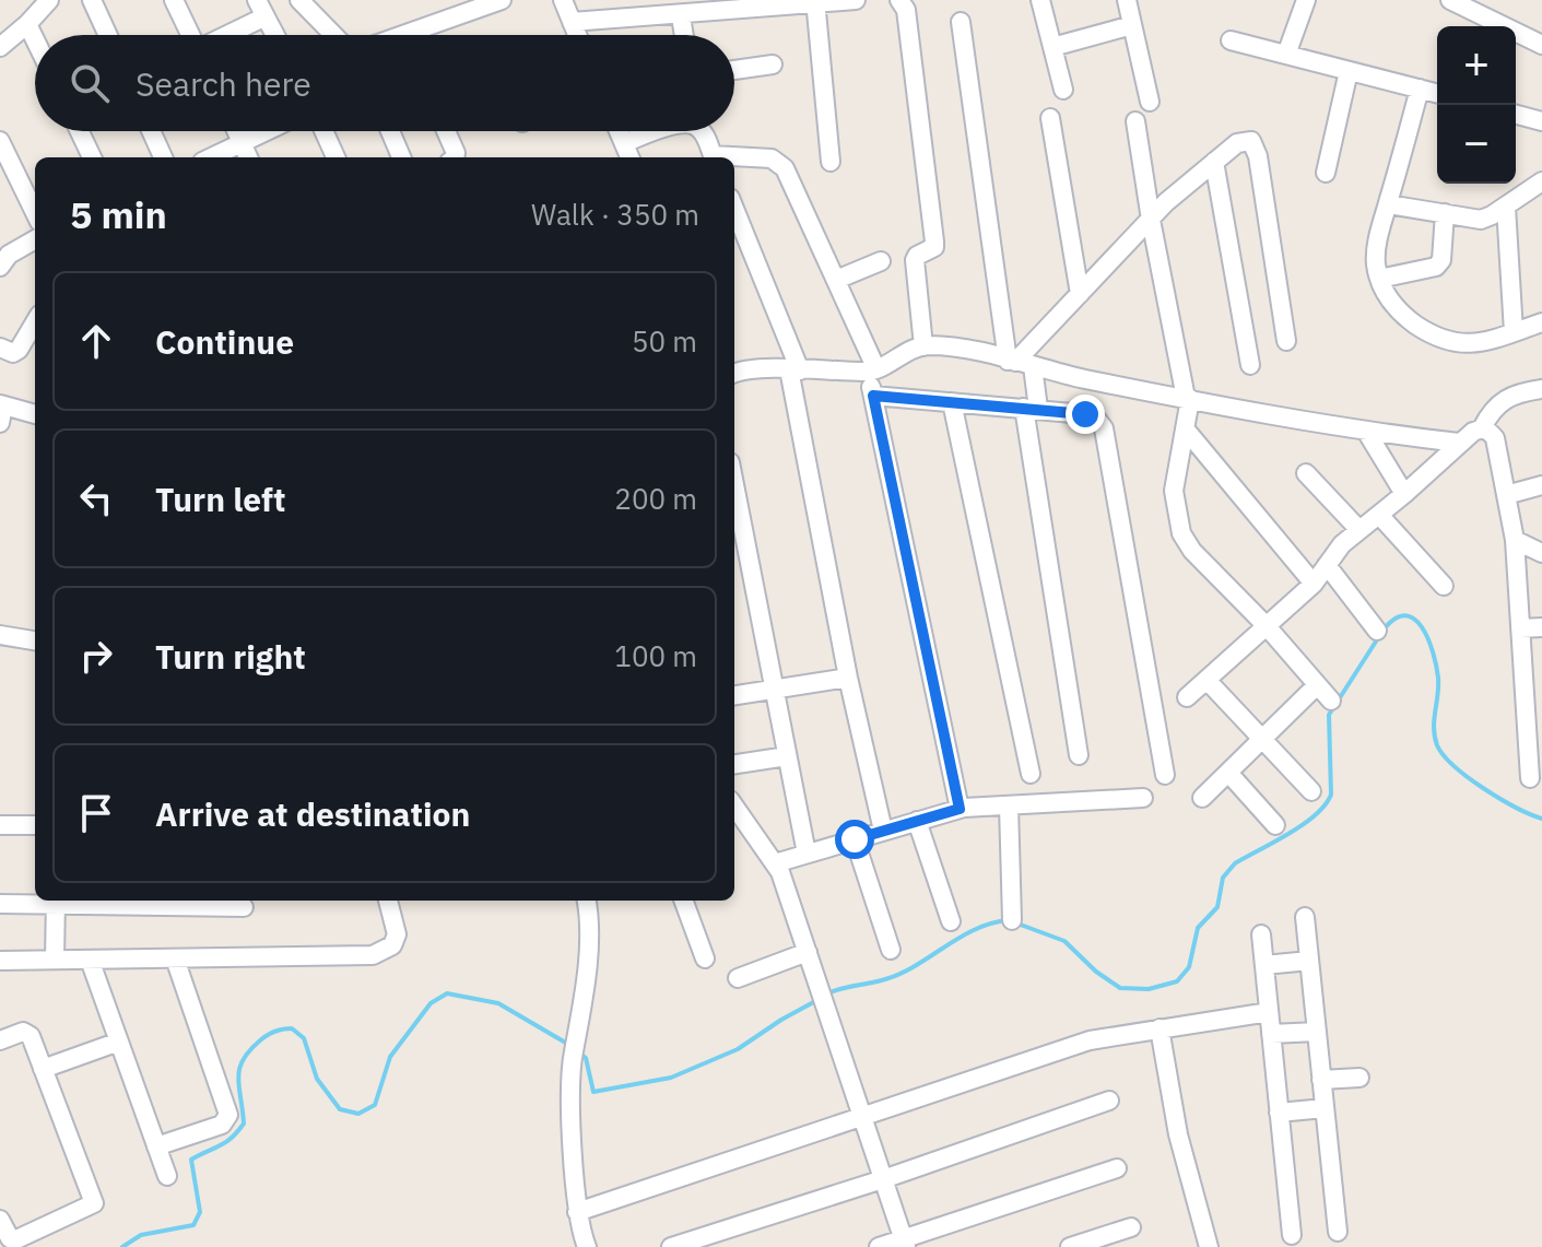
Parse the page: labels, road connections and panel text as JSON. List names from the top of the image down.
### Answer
{
  "page": {
    "map_buttons": ["+", "−"],
    "search": "Search here",
    "heading": ["5 min", "Walk · 350 m"],
    "list": [
      ["Continue", "50 m"],
      ["Turn left", "200 m"],
      ["Turn right", "100 m"],
      "Arrive at destination"
    ]
  }
}
